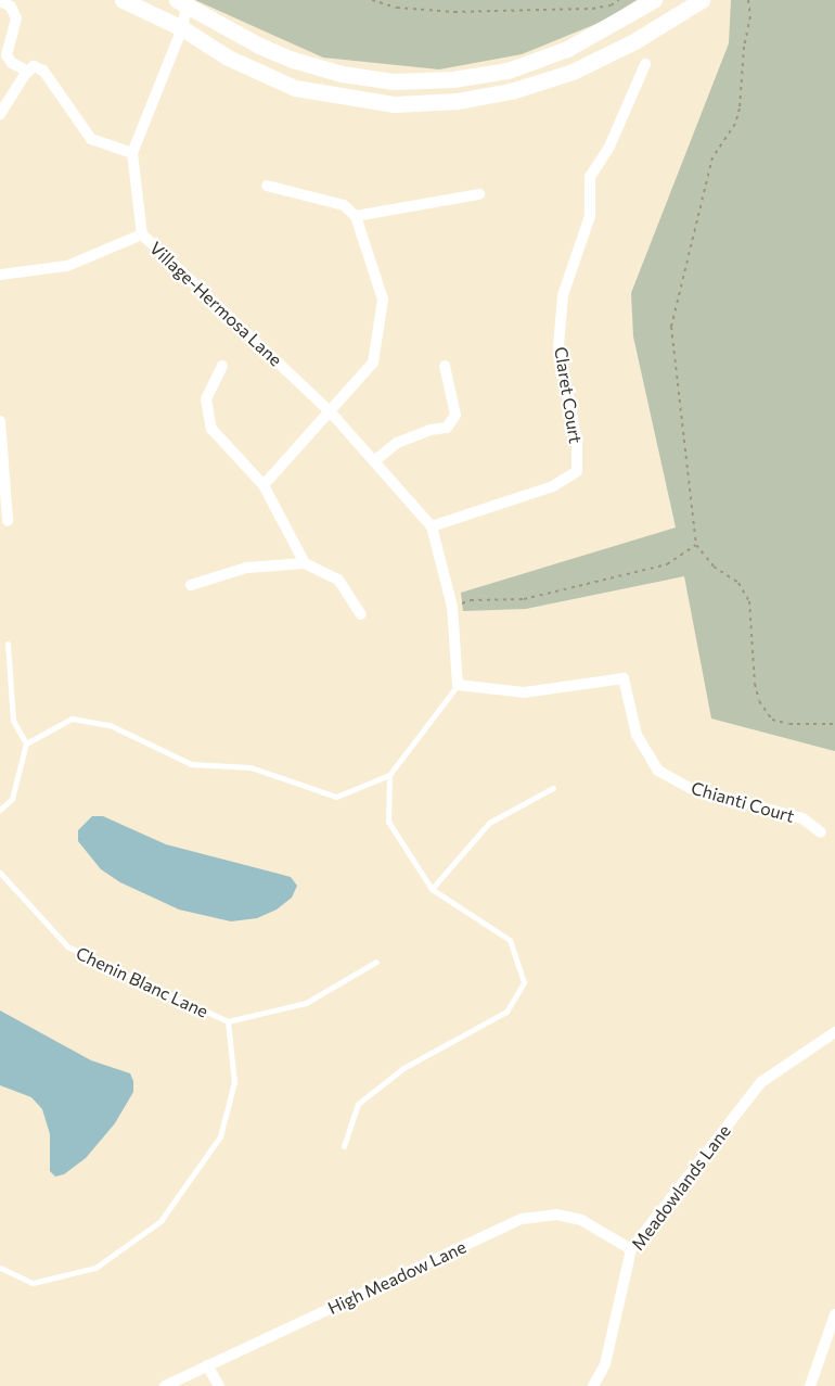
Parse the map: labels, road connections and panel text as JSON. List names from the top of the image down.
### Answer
{
  "streets": {
    "street": [
      "Village-Hermosa Lane",
      "Claret Court",
      "Chianti Court",
      "Meadowlands Lane",
      "High Meadow Lane"
    ],
    "lane": ["Chenin Blanc Lane"]
  },
  "crossings": [
    ["Village-Hermosa Lane", "Claret Court"],
    ["Village-Hermosa Lane", "Chianti Court"],
    ["Meadowlands Lane", "High Meadow Lane"]
  ]
}
